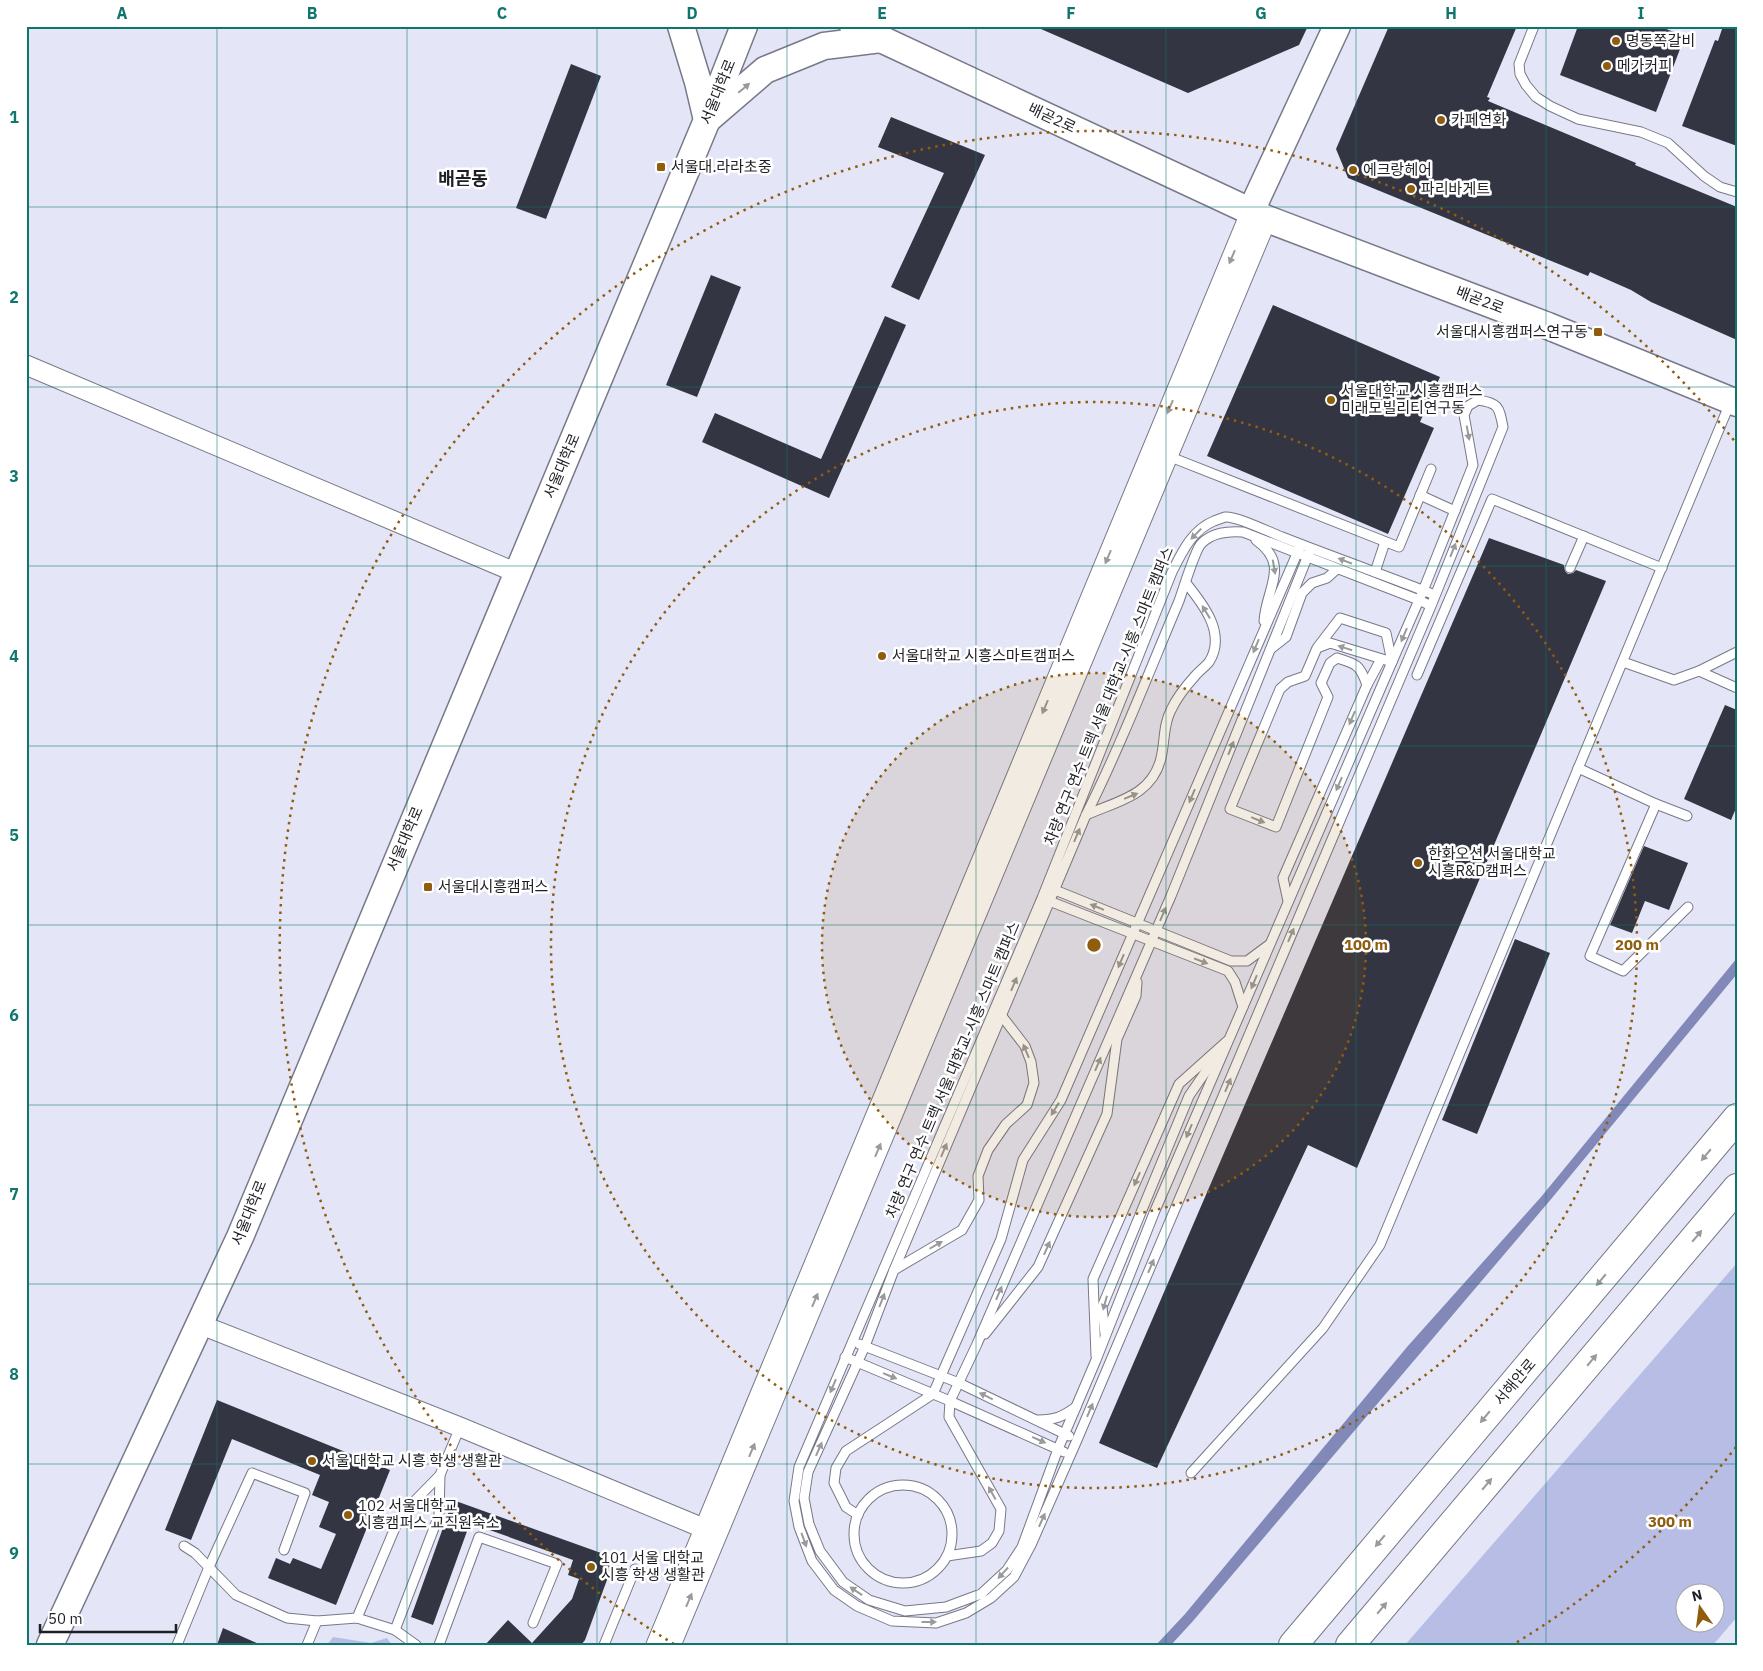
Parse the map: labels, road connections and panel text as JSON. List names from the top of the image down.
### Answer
{
  "streets": {
    "main road": ["서해안로"],
    "street": ["서울대학로", "배곧2로"],
    "lane": ["차량 연구 연수 트랙 서울 대학교-시흥 스마트 캠퍼스"]
  },
  "districts": ["배곧동"],
  "places": {
    "other": [
      "명동쪽갈비",
      "메가커피",
      "카페연화",
      "에크랑헤어",
      "파리바게트",
      "서울대학교 시흥캠퍼스 미래모빌리티연구동",
      "서울대학교 시흥스마트캠퍼스",
      "한화오션 서울대학교 시흥R&D캠퍼스",
      "서울 대학교 시흥 학생 생활관",
      "102 서울대학교 시흥캠퍼스 교직원숙소",
      "101 서울 대학교 시흥 학생 생활관"
    ],
    "transit": ["서울대.라라초중", "서울대시흥캠퍼스연구동", "서울대시흥캠퍼스"]
  },
  "scale_bar": "50 m",
  "north": "top",
  "grid": {
    "columns": [
      "A",
      "B",
      "C",
      "D",
      "E",
      "F",
      "G",
      "H",
      "I"
    ],
    "rows": [
      "1",
      "2",
      "3",
      "4",
      "5",
      "6",
      "7",
      "8",
      "9"
    ]
  },
  "rings": ["100 m", "200 m", "300 m"]
}
